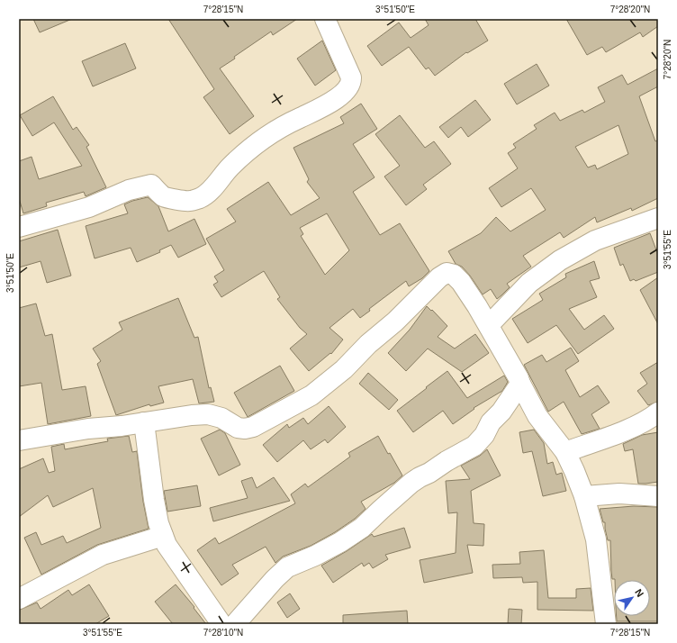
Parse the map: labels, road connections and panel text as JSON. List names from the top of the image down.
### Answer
{
  "north": "top right",
  "coordinates": [
    "7°28'15\"N",
    "3°51'50\"E",
    "7°28'20\"N",
    "3°51'55\"E",
    "7°28'10\"N"
  ]
}
